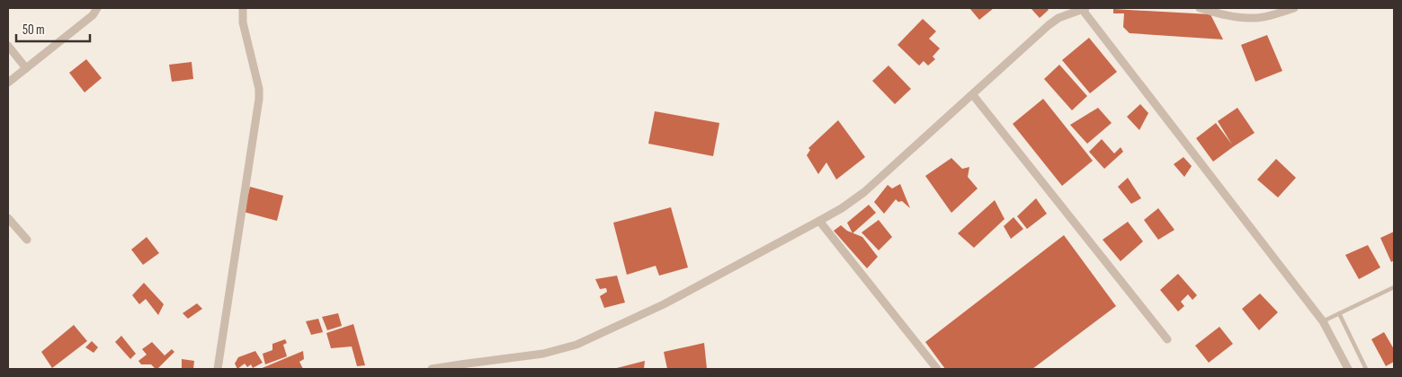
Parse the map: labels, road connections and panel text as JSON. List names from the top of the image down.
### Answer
{
  "scale_bar": "50 m"
}
